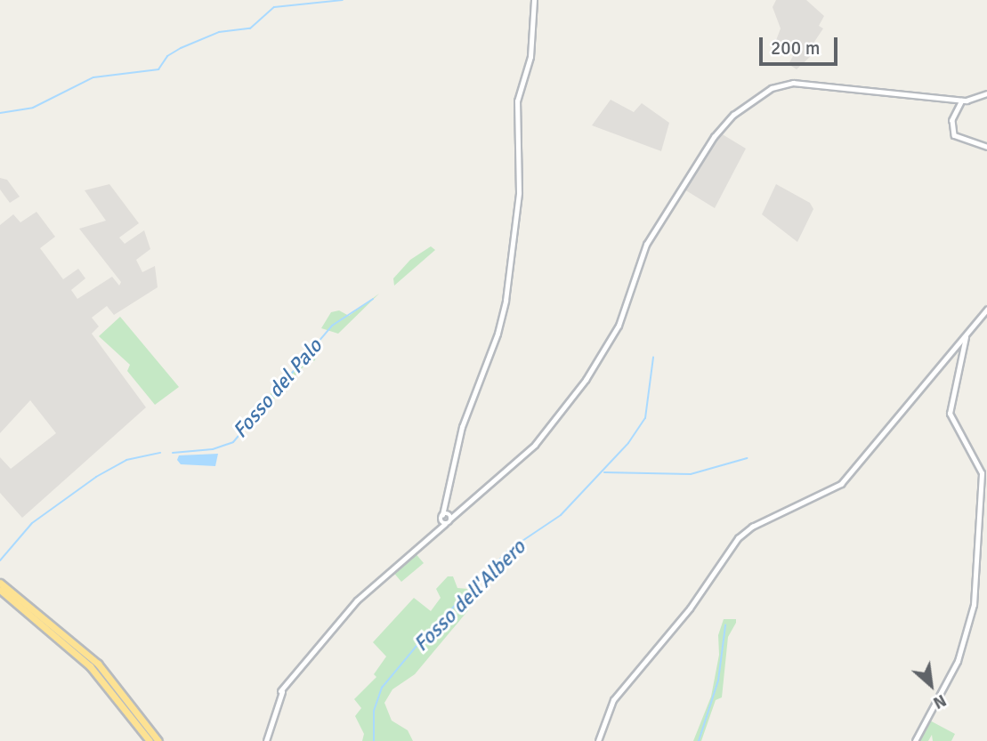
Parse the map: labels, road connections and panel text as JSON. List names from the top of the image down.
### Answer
{
  "water": ["Fosso del Palo", "Fosso dell'Albero"],
  "scale_bar": "200 m",
  "north": "bottom right"
}
